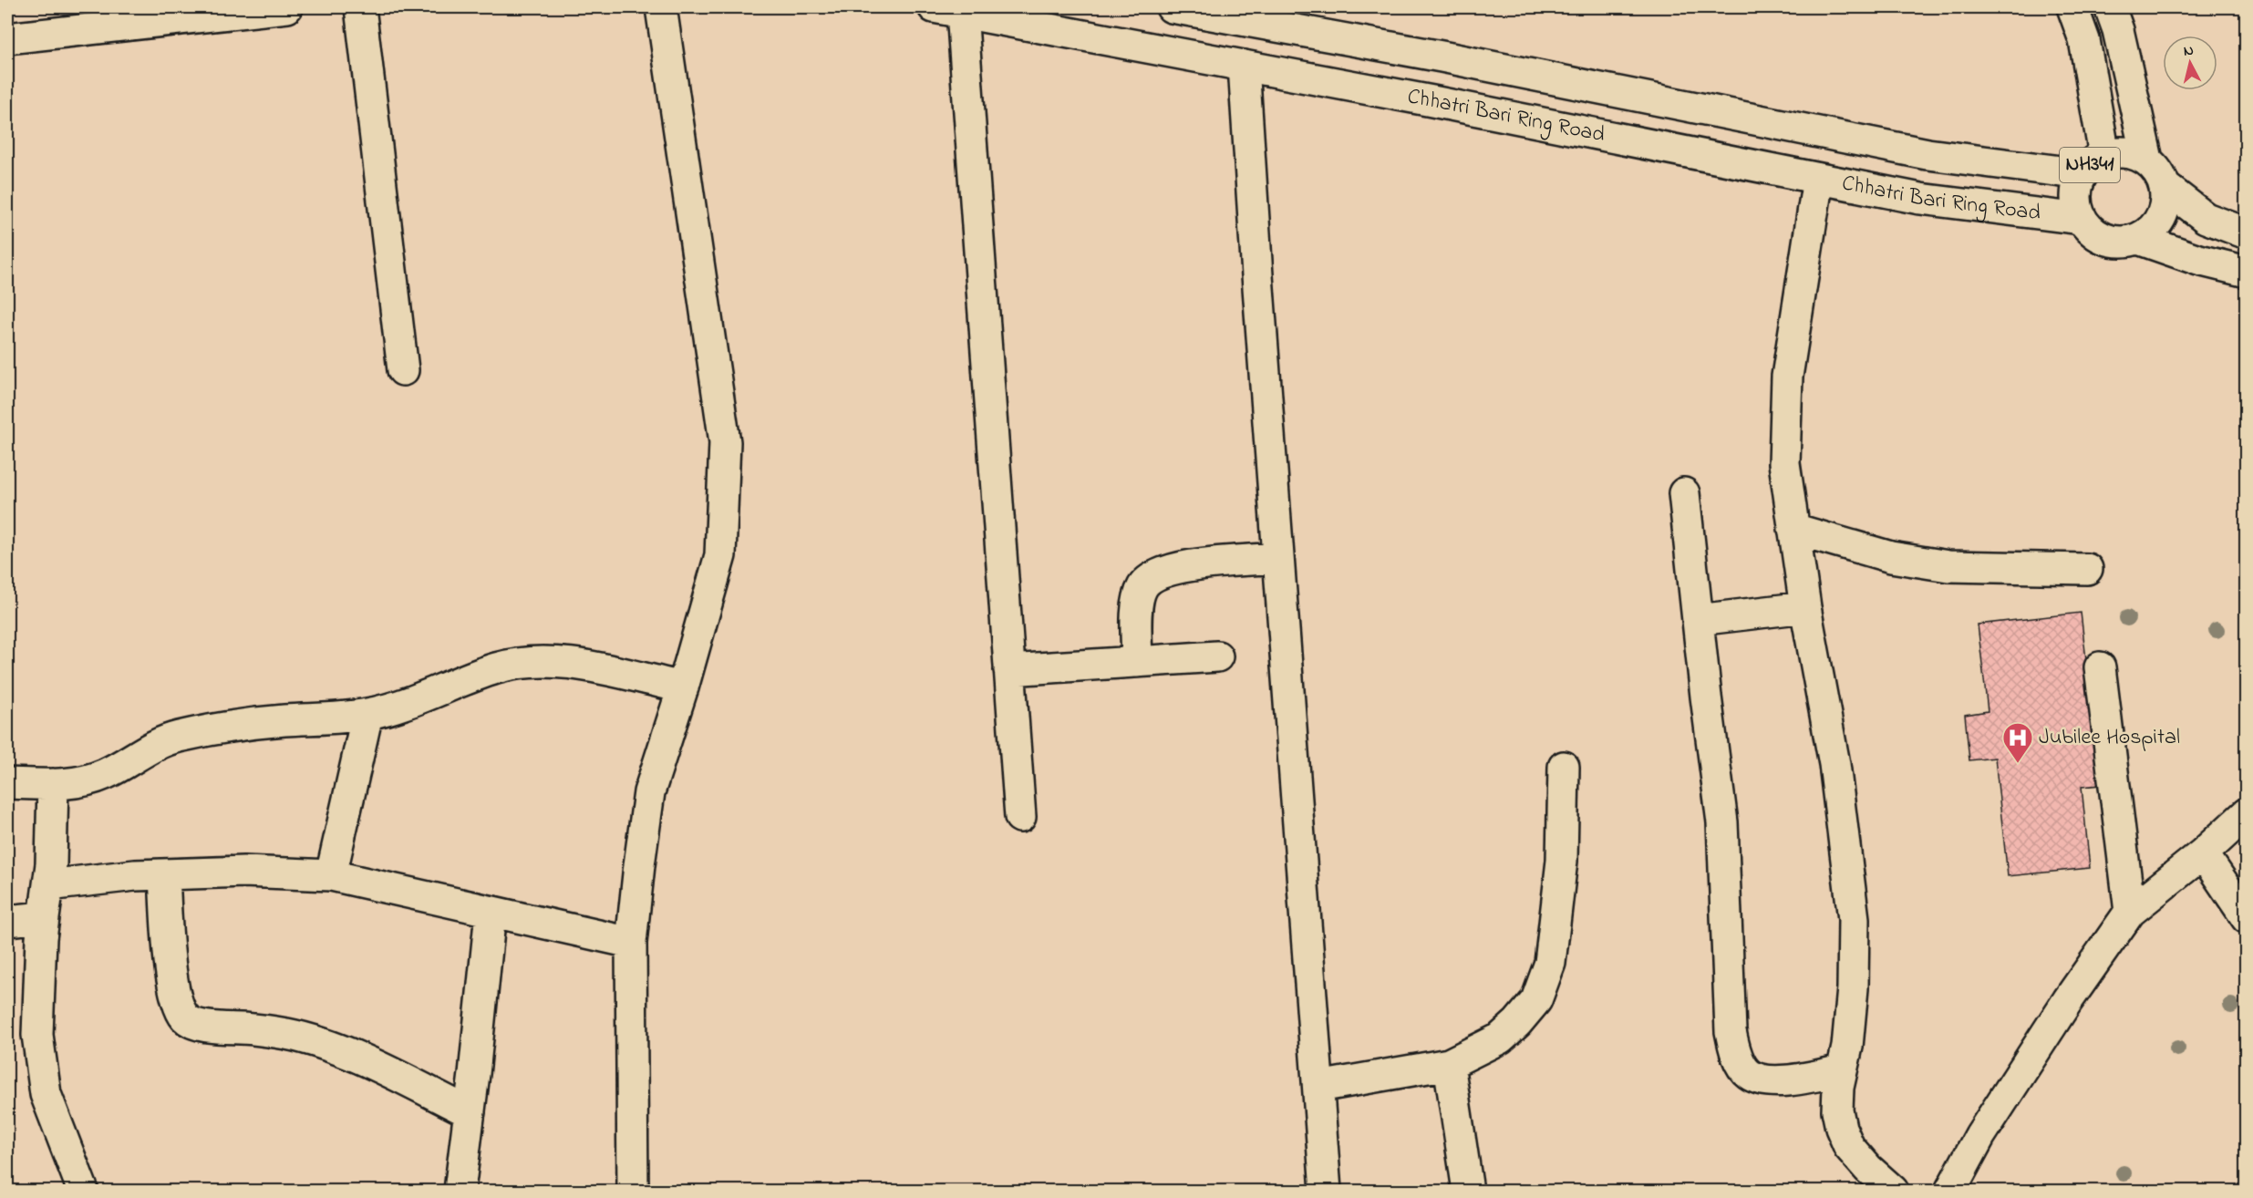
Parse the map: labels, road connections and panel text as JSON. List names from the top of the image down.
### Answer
{
  "streets": {
    "main road": ["Chhatri Bari Ring Road", "NH341"]
  },
  "crossings": [
    ["Chhatri Bari Ring Road", "NH341"]
  ],
  "places": {
    "hospital": ["Jubilee Hospital"]
  },
  "north": "top"
}
